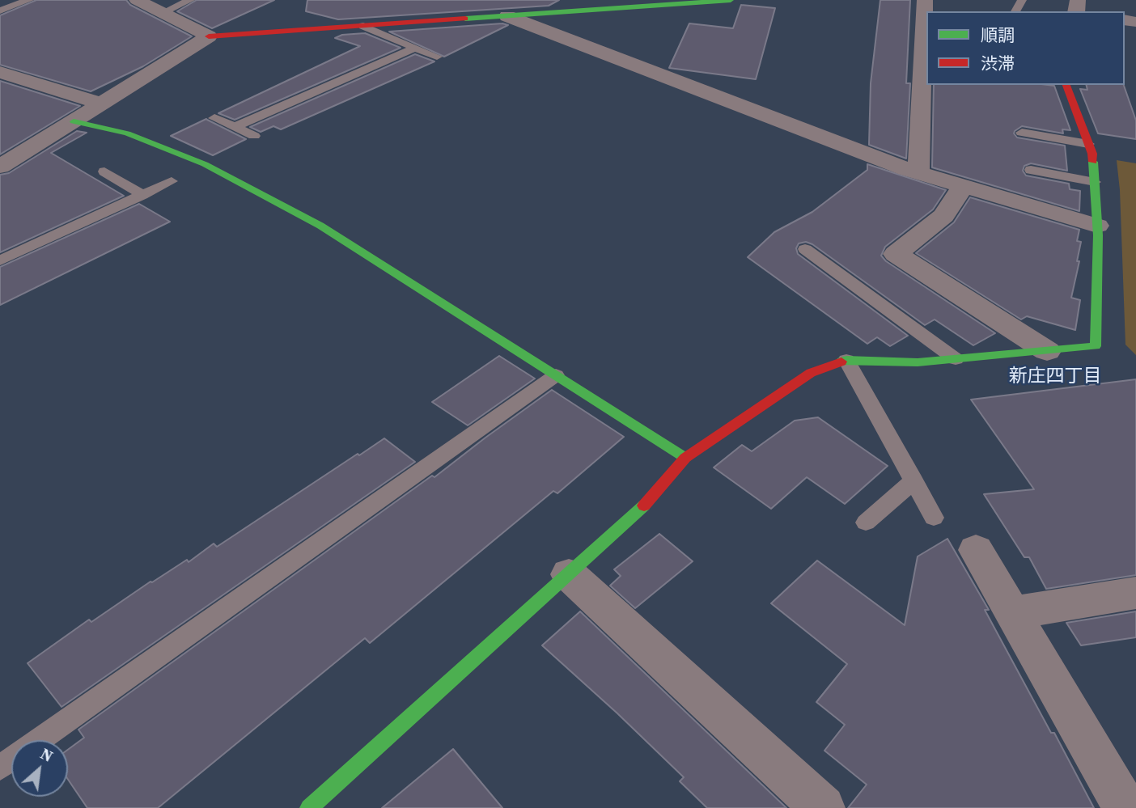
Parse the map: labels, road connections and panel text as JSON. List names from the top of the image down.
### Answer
{
  "districts": ["新庄四丁目"],
  "legend": ["順調", "渋滞"],
  "north": "top right"
}
